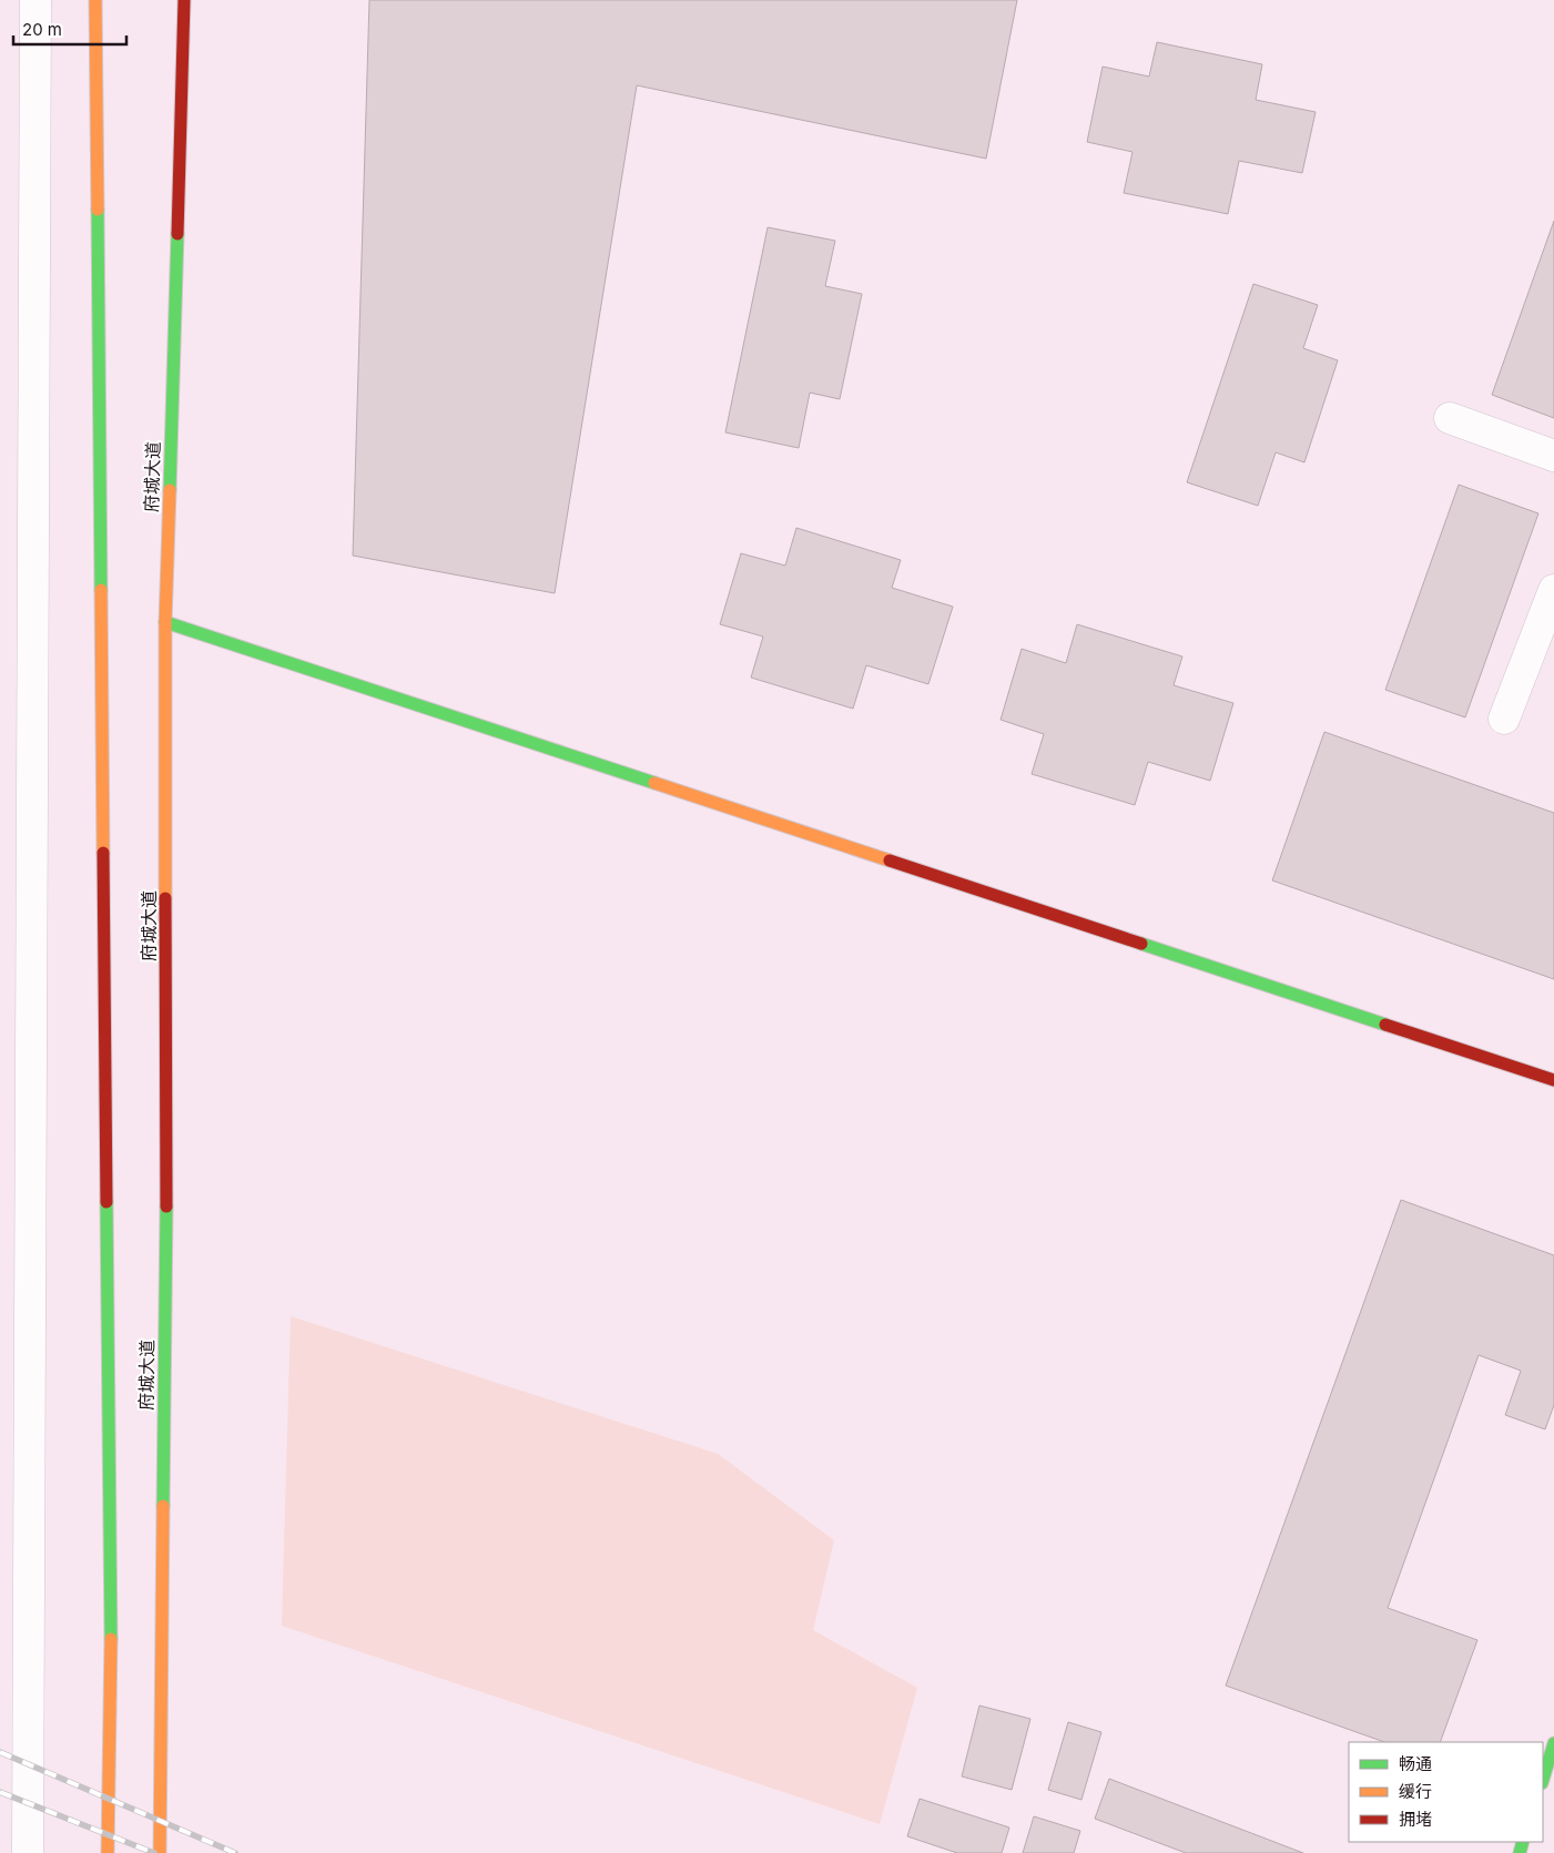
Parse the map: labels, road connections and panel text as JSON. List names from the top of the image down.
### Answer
{
  "streets": {
    "main road": ["府城大道"]
  },
  "legend": ["畅通", "缓行", "拥堵"],
  "scale_bar": "20 m"
}
